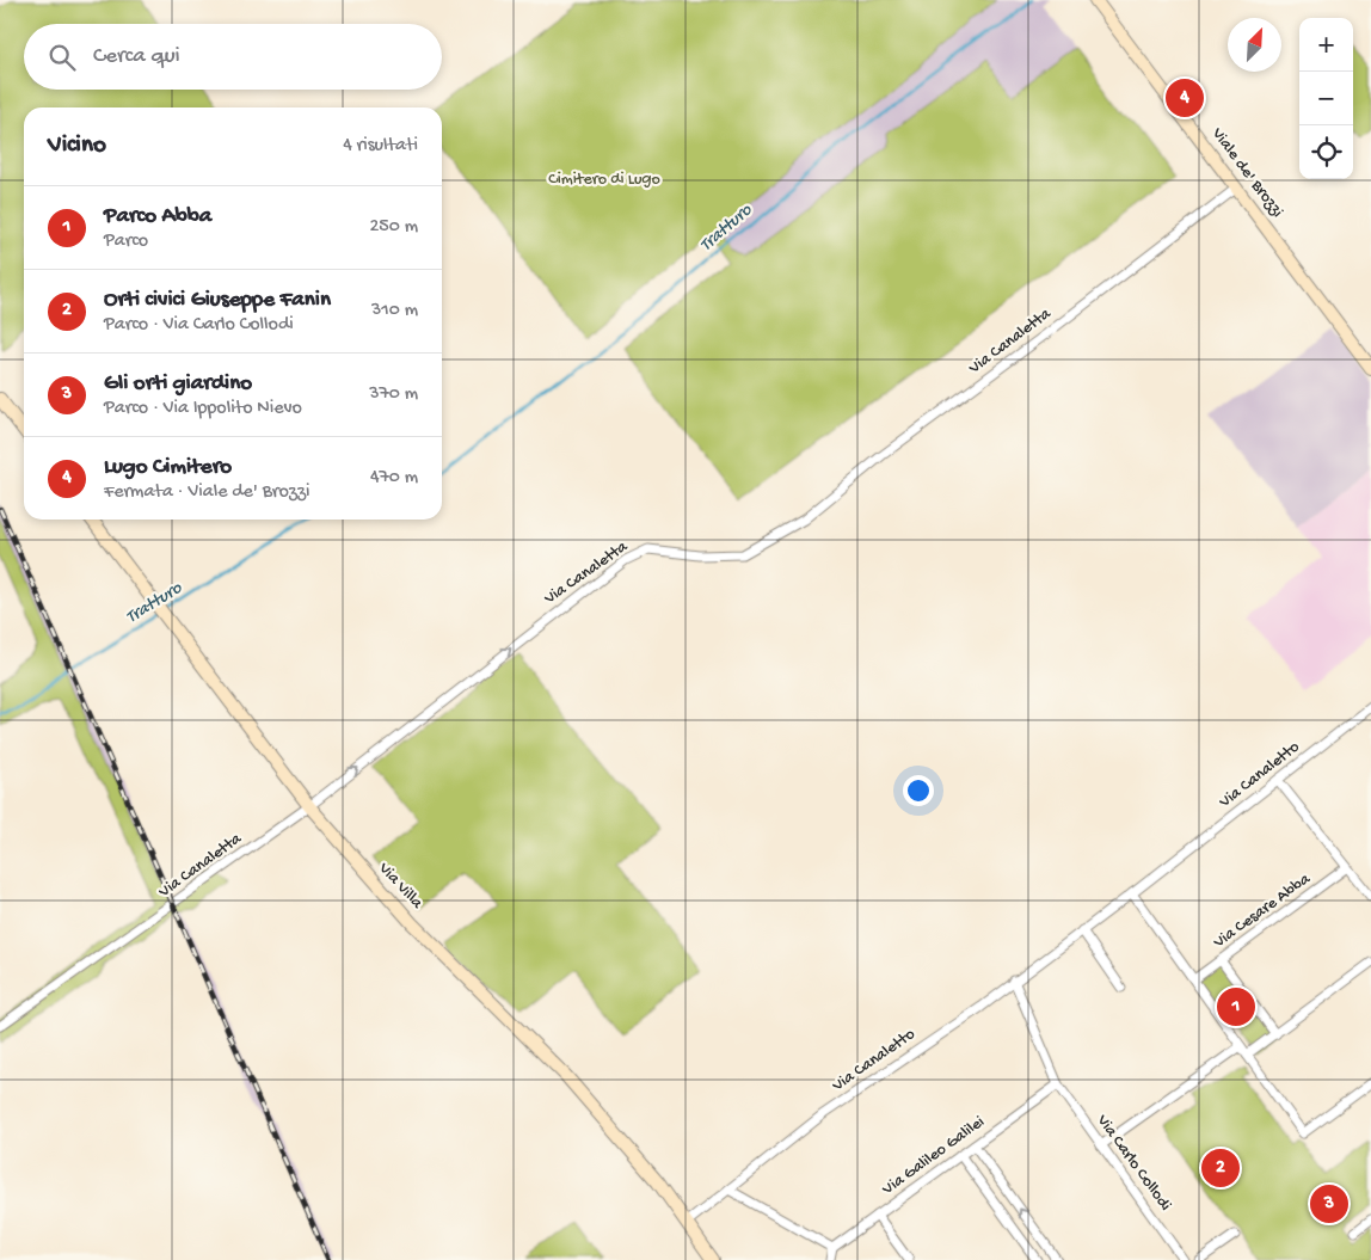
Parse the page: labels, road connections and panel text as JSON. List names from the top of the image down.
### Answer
{
  "streets": {
    "street": [
      "Viale de' Brozzi",
      "Via Canaletta",
      "Via Canaletto",
      "Via Villa",
      "Via Cesare Abba",
      "Via Galileo Galilei",
      "Via Carlo Collodi"
    ]
  },
  "crossings": [
    ["Viale de' Brozzi", "Via Canaletta"],
    ["Via Canaletta", "Via Villa"],
    ["Via Canaletto", "Via Villa"],
    ["Via Galileo Galilei", "Via Carlo Collodi"]
  ],
  "one_way": ["Via Canaletta"],
  "water": ["Tratturo"],
  "parks": ["Cimitero di Lugo"],
  "north": "top right",
  "page": {
    "map_buttons": ["+", "−"],
    "search": "Cerca qui",
    "pins": [
      "4",
      "1",
      "2",
      "3"
    ],
    "heading": ["Vicino", "4 risultati"],
    "list": [
      {
        "mark": "1",
        "name": "Parco Abba",
        "note": "Parco",
        "value": "250 m"
      },
      {
        "mark": "2",
        "name": "Orti civici Giuseppe Fanin",
        "note": "Parco · Via Carlo Collodi",
        "value": "310 m"
      },
      {
        "mark": "3",
        "name": "Gli orti giardino",
        "note": "Parco · Via Ippolito Nievo",
        "value": "370 m"
      },
      {
        "mark": "4",
        "name": "Lugo Cimitero",
        "note": "Fermata · Viale de' Brozzi",
        "value": "470 m"
      }
    ]
  }
}
